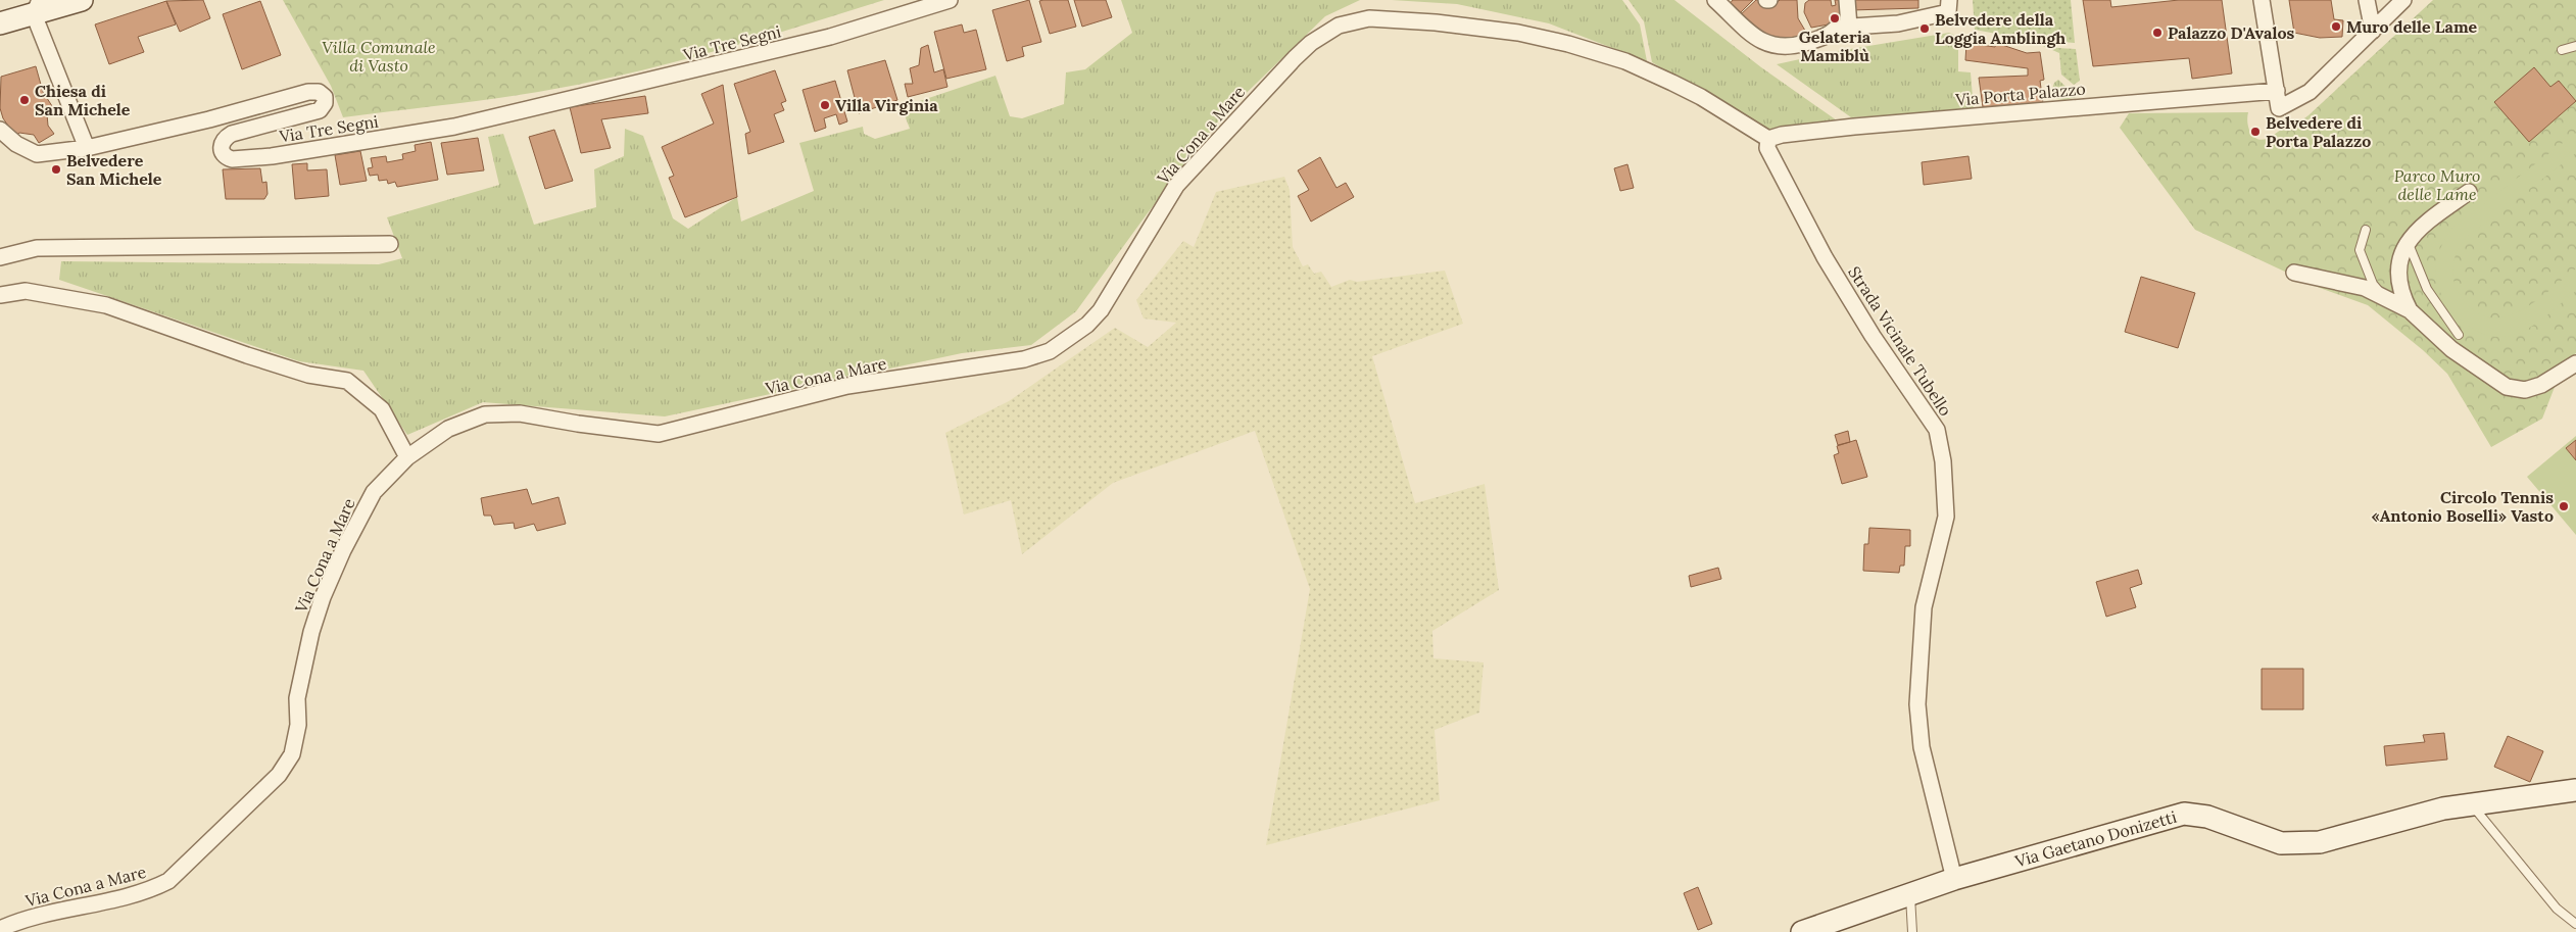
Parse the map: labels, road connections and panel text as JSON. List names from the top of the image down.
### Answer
{
  "streets": {
    "street": [
      "Via Tre Segni",
      "Via Porta Palazzo",
      "Via Cona a Mare",
      "Strada Vicinale Tubello",
      "Via Gaetano Donizetti"
    ]
  },
  "crossings": [
    ["Via Porta Palazzo", "Via Cona a Mare"],
    ["Via Porta Palazzo", "Strada Vicinale Tubello"],
    ["Via Cona a Mare", "Strada Vicinale Tubello"],
    ["Strada Vicinale Tubello", "Via Gaetano Donizetti"]
  ],
  "parks": ["Villa Comunale di Vasto", "Parco Muro delle Lame"],
  "places": [
    "Gelateria Mamiblù",
    "Muro delle Lame",
    "Belvedere della Loggia Amblingh",
    "Palazzo D'Avalos",
    "Chiesa di San Michele",
    "Villa Virginia",
    "Belvedere di Porta Palazzo",
    "Belvedere San Michele",
    "Circolo Tennis «Antonio Boselli» Vasto"
  ]
}
